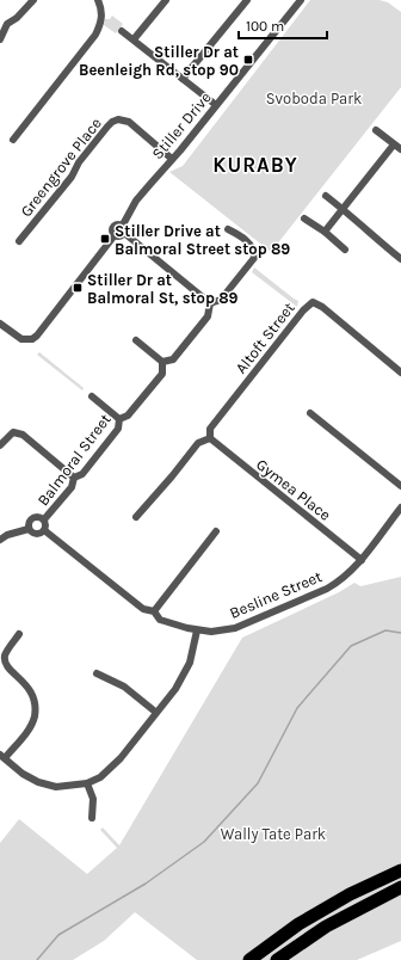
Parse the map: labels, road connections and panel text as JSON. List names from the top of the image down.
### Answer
{
  "streets": {
    "street": [
      "Stiller Drive",
      "Greengrove Place",
      "Altoft Street",
      "Balmoral Street",
      "Gymea Place",
      "Besline Street"
    ]
  },
  "crossings": [
    ["Stiller Drive", "Greengrove Place"],
    ["Altoft Street", "Gymea Place"],
    ["Balmoral Street", "Besline Street"],
    ["Gymea Place", "Besline Street"]
  ],
  "districts": ["KURABY"],
  "parks": ["Svoboda Park", "Wally Tate Park"],
  "places": {
    "transit": ["Stiller Dr at Beenleigh Rd, stop 90", "Stiller Drive at Balmoral Street stop 89", "Stiller Dr at Balmoral St, stop 89"]
  },
  "scale_bar": "100 m"
}
